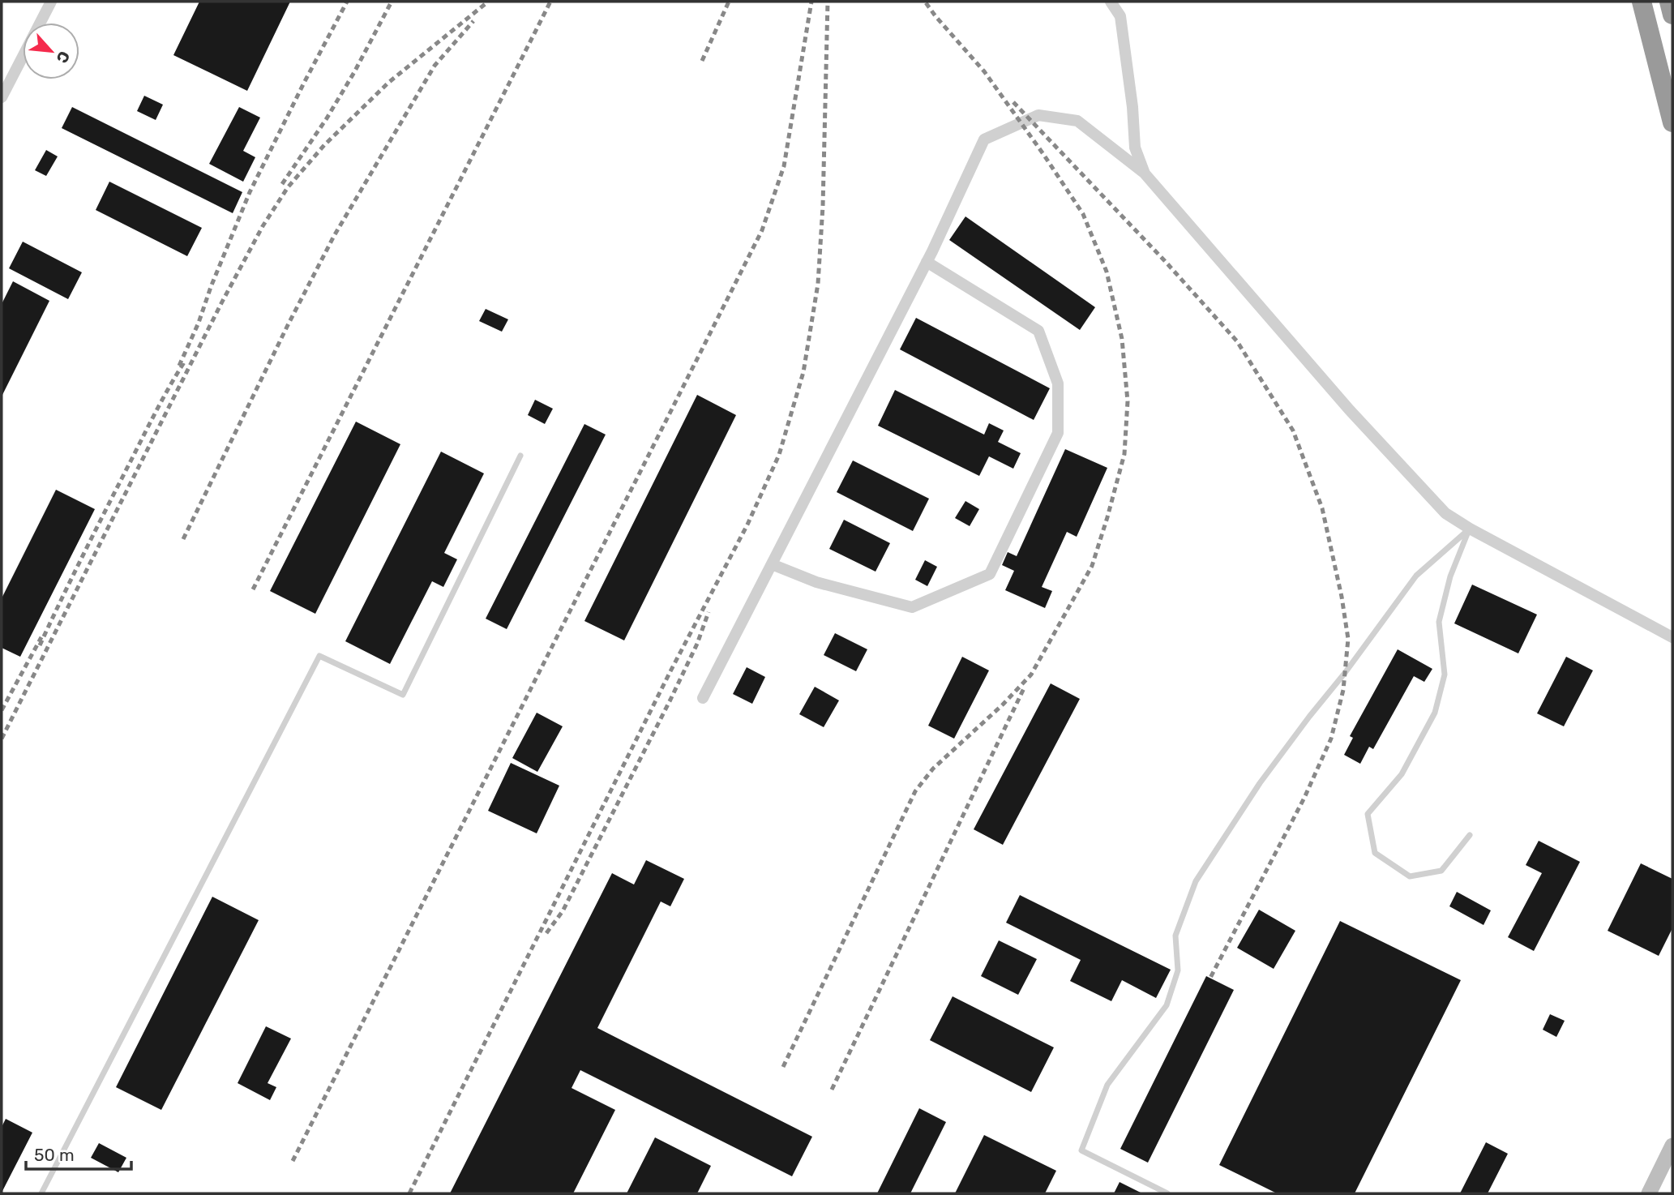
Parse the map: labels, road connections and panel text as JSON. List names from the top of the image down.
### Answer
{
  "scale_bar": "50 m",
  "north": "bottom right"
}
